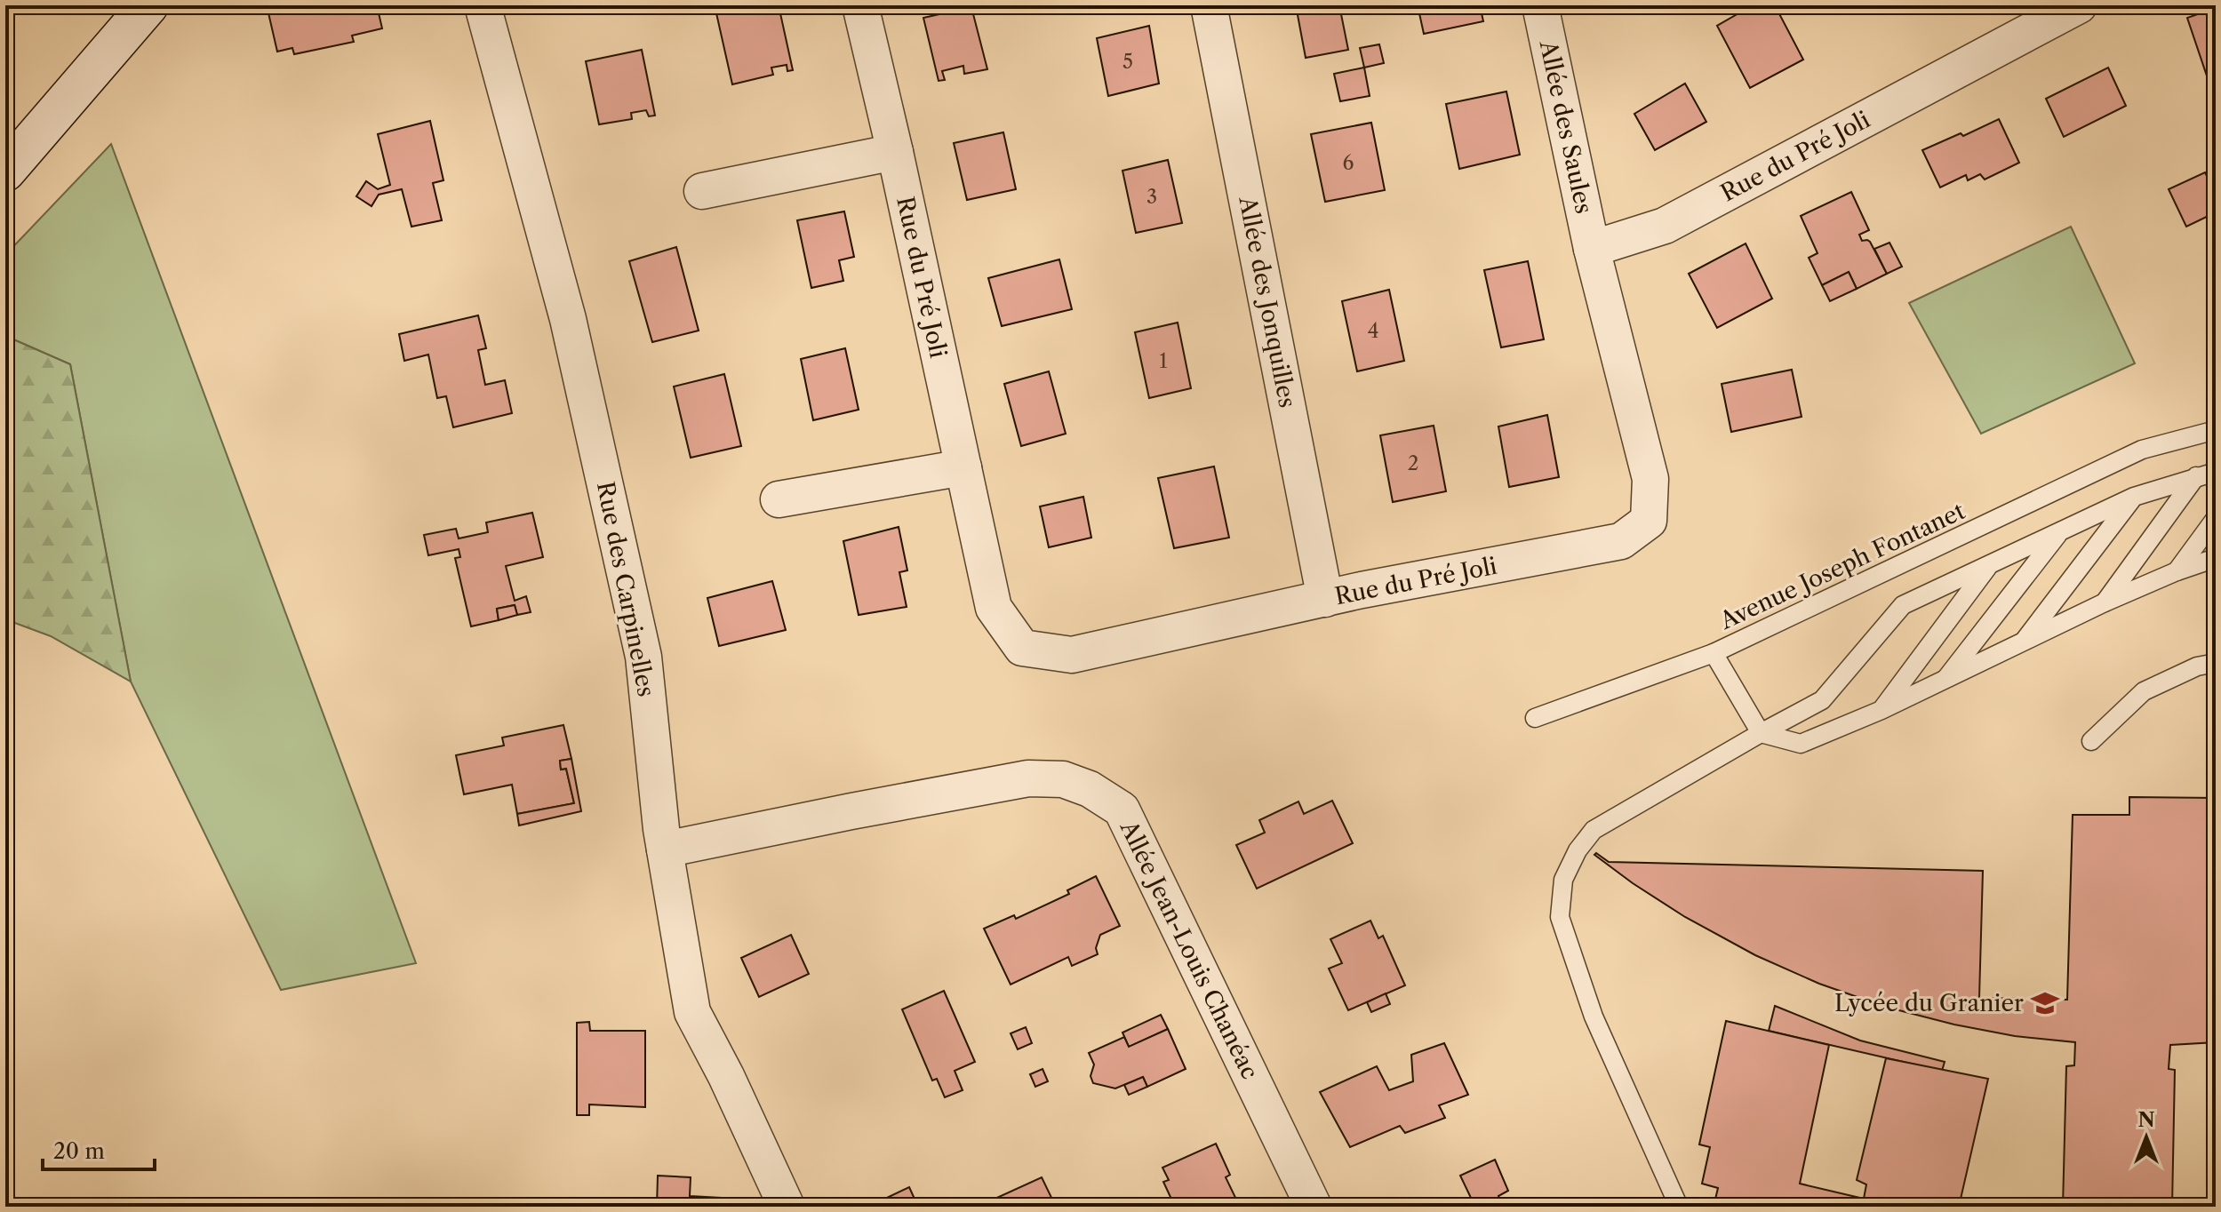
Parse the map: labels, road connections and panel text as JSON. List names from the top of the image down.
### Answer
{
  "streets": {
    "street": [
      "Allée des Saules",
      "Rue du Pré Joli",
      "Allée des Jonquilles",
      "Rue des Carpinelles",
      "Allée Jean-Louis Chanéac"
    ],
    "lane": ["Avenue Joseph Fontanet"]
  },
  "crossings": [
    ["Allée des Saules", "Rue du Pré Joli"],
    ["Rue du Pré Joli", "Allée des Jonquilles"],
    ["Rue des Carpinelles", "Allée Jean-Louis Chanéac"]
  ],
  "places": {
    "school or university": ["Lycée du Granier"]
  },
  "house_numbers": [
    "5",
    "6",
    "3",
    "4",
    "1",
    "2"
  ],
  "scale_bar": "20 m",
  "north": "top"
}
